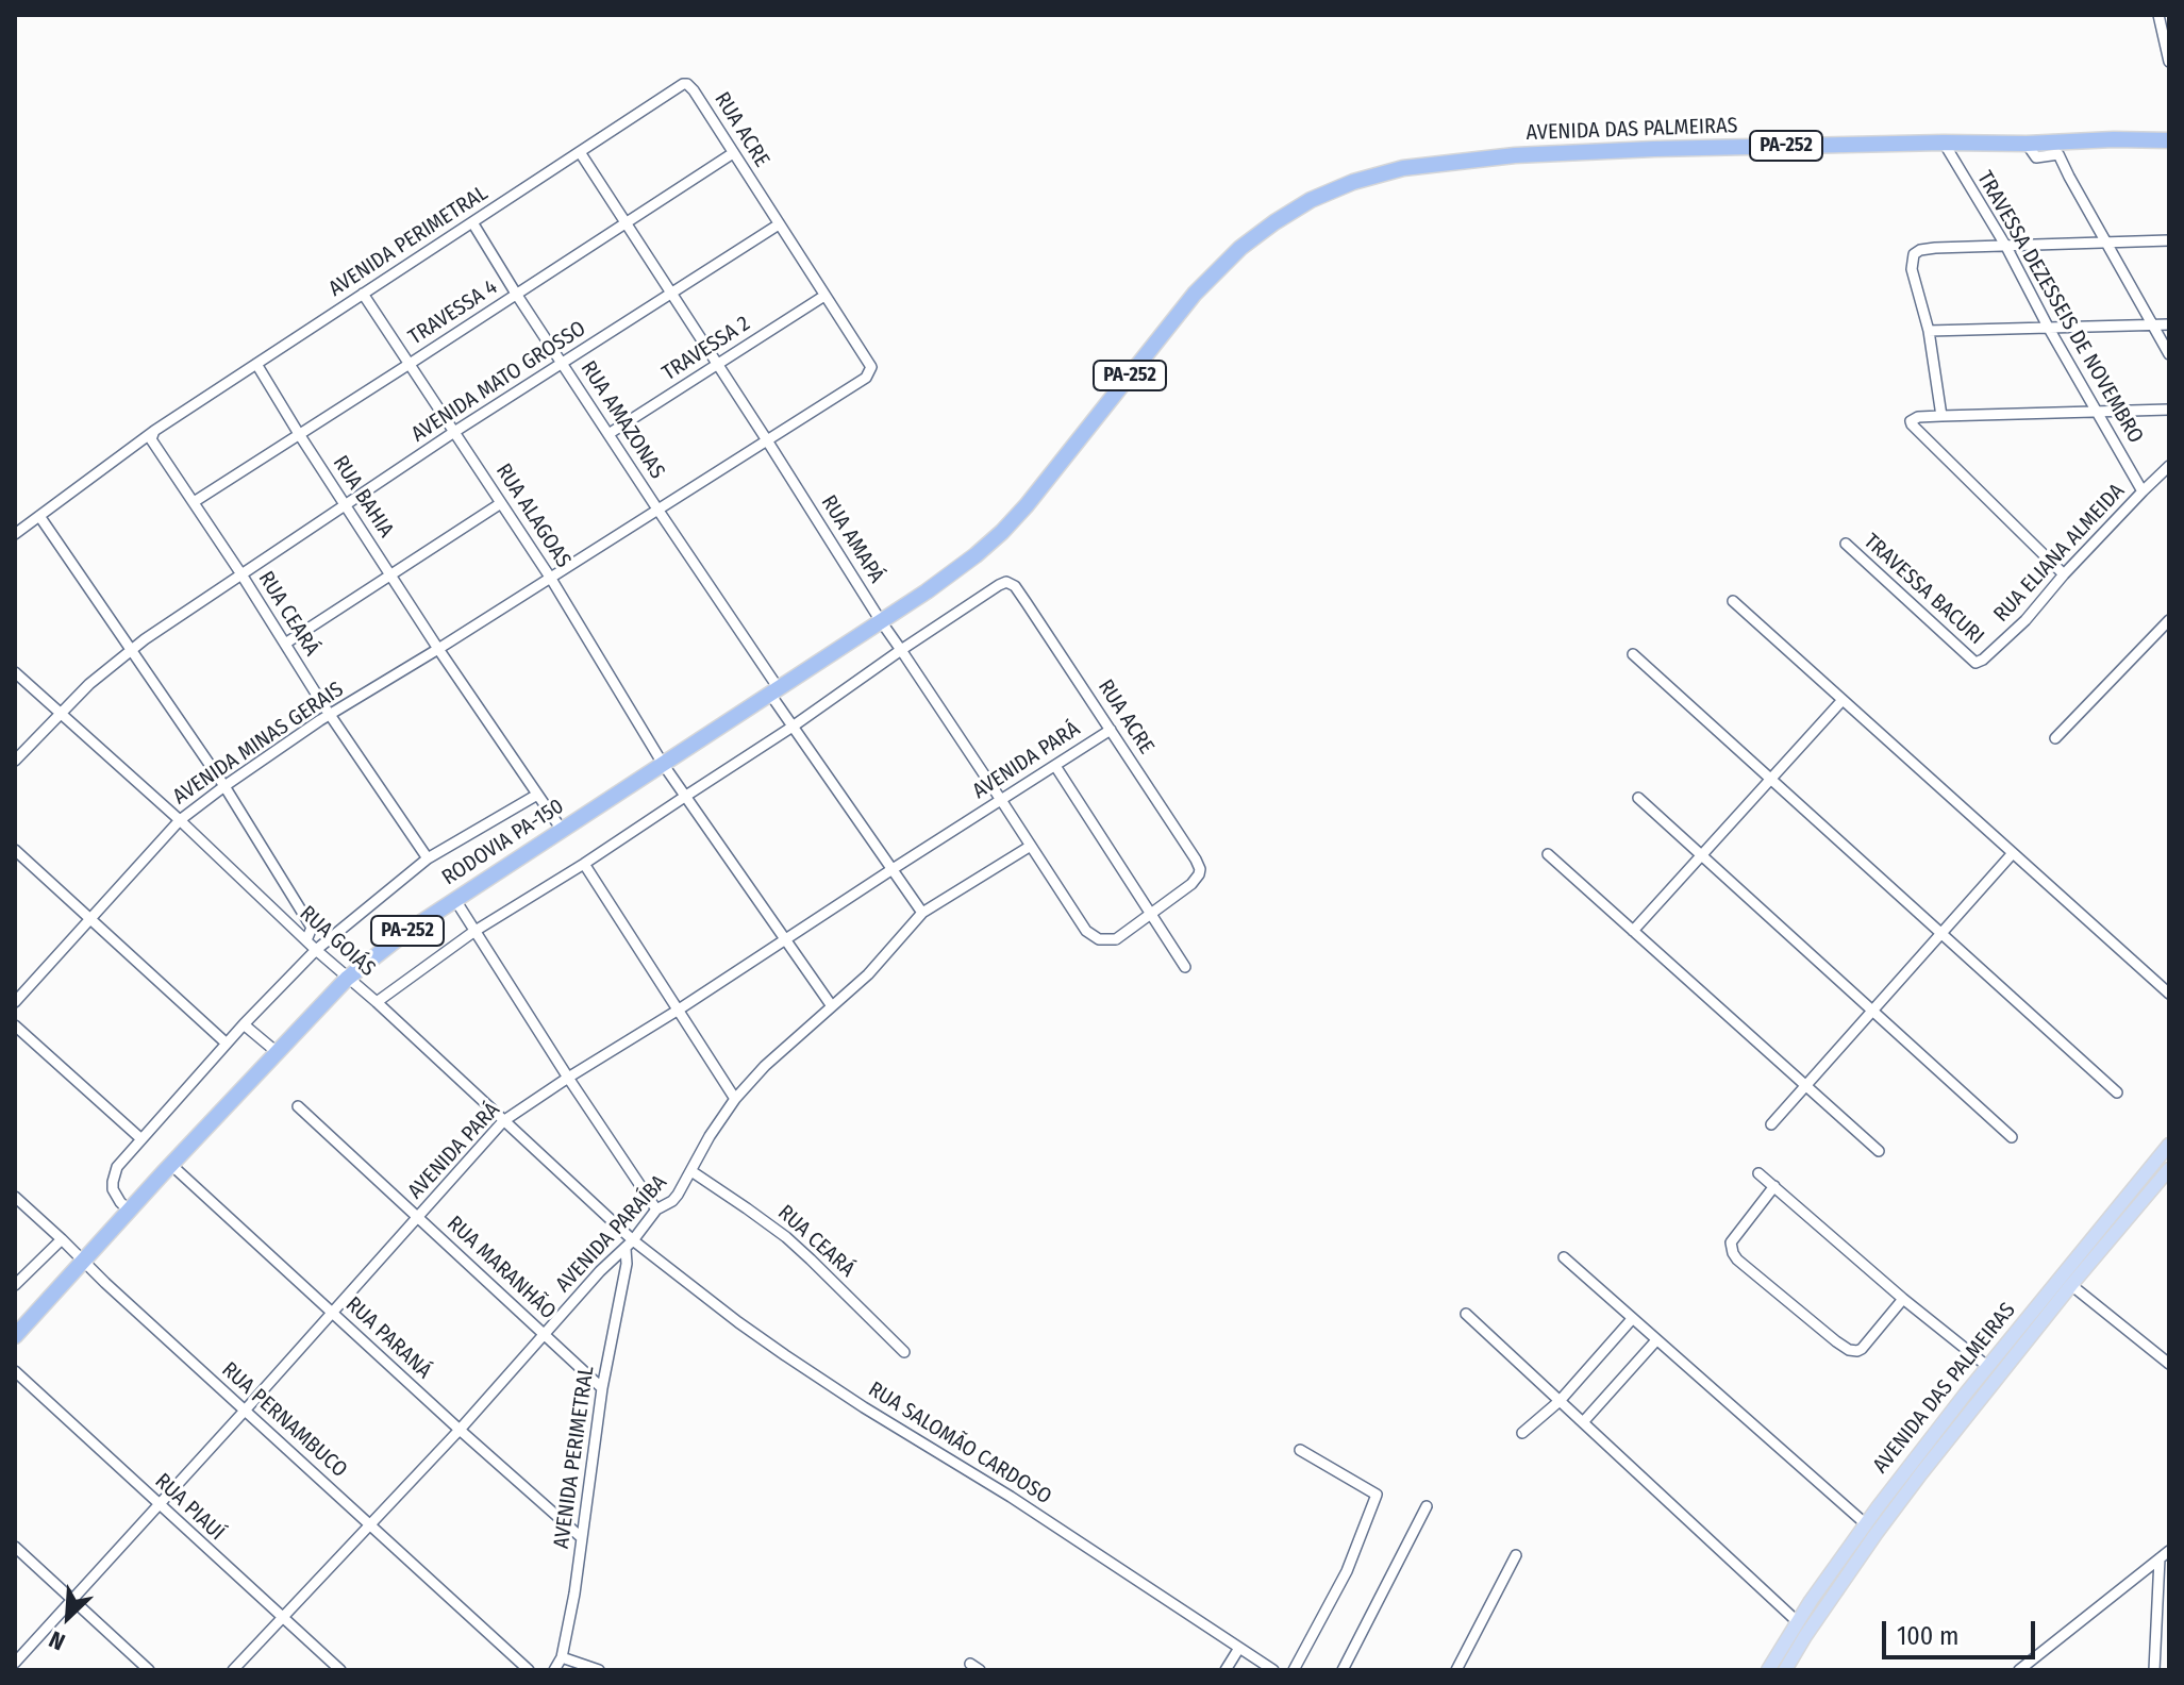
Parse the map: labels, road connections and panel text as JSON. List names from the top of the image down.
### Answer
{
  "streets": {
    "highway": ["AVENIDA DAS PALMEIRAS", "PA-252", "RODOVIA PA-150"],
    "street": [
      "RUA ACRE",
      "AVENIDA PERIMETRAL",
      "TRAVESSA DEZESSEIS DE NOVEMBRO",
      "TRAVESSA 4",
      "TRAVESSA 2",
      "AVENIDA MATO GROSSO",
      "RUA AMAZONAS",
      "RUA BAHIA",
      "RUA ALAGOAS",
      "RUA AMAPÁ",
      "RUA ELIANA ALMEIDA",
      "TRAVESSA BACURI",
      "RUA CEARÁ",
      "AVENIDA MINAS GERAIS",
      "AVENIDA PARÁ",
      "RUA GOIÁS",
      "AVENIDA PARAÍBA",
      "RUA MARANHÃO",
      "RUA PARANÁ",
      "RUA PERNAMBUCO",
      "RUA SALOMÃO CARDOSO",
      "RUA PIAUÍ"
    ]
  },
  "crossings": [
    ["RUA ACRE", "AVENIDA PERIMETRAL"],
    ["RUA ACRE", "TRAVESSA 4"],
    ["RUA ACRE", "TRAVESSA 2"],
    ["RUA ACRE", "AVENIDA MATO GROSSO"],
    ["RUA ACRE", "RUA AMAPÁ"],
    ["RUA ACRE", "AVENIDA PARÁ"],
    ["AVENIDA DAS PALMEIRAS", "TRAVESSA DEZESSEIS DE NOVEMBRO"],
    ["AVENIDA DAS PALMEIRAS", "RUA AMAPÁ"],
    ["AVENIDA DAS PALMEIRAS", "RODOVIA PA-150"],
    ["AVENIDA PERIMETRAL", "RUA AMAZONAS"],
    ["AVENIDA PERIMETRAL", "RUA BAHIA"],
    ["AVENIDA PERIMETRAL", "RUA ALAGOAS"],
    ["AVENIDA PERIMETRAL", "RUA AMAPÁ"],
    ["AVENIDA PERIMETRAL", "RUA CEARÁ"],
    ["AVENIDA PERIMETRAL", "RUA GOIÁS"],
    ["AVENIDA PERIMETRAL", "AVENIDA PARAÍBA"],
    ["AVENIDA PERIMETRAL", "RUA MARANHÃO"],
    ["AVENIDA PERIMETRAL", "RUA PARANÁ"],
    ["AVENIDA PERIMETRAL", "RUA SALOMÃO CARDOSO"],
    ["TRAVESSA DEZESSEIS DE NOVEMBRO", "RUA ELIANA ALMEIDA"],
    ["TRAVESSA 4", "RUA AMAZONAS"],
    ["TRAVESSA 4", "RUA BAHIA"],
    ["TRAVESSA 4", "RUA ALAGOAS"],
    ["TRAVESSA 4", "RUA AMAPÁ"],
    ["TRAVESSA 4", "RUA CEARÁ"],
    ["TRAVESSA 2", "RUA AMAZONAS"],
    ["TRAVESSA 2", "RUA AMAPÁ"],
    ["AVENIDA MATO GROSSO", "RUA AMAZONAS"],
    ["AVENIDA MATO GROSSO", "RUA BAHIA"],
    ["AVENIDA MATO GROSSO", "RUA ALAGOAS"],
    ["AVENIDA MATO GROSSO", "RUA AMAPÁ"],
    ["AVENIDA MATO GROSSO", "RUA CEARÁ"],
    ["AVENIDA MATO GROSSO", "RUA GOIÁS"],
    ["RUA AMAZONAS", "RODOVIA PA-150"],
    ["RUA BAHIA", "AVENIDA MINAS GERAIS"],
    ["RUA BAHIA", "RODOVIA PA-150"],
    ["RUA ALAGOAS", "RODOVIA PA-150"],
    ["RUA AMAPÁ", "AVENIDA PARÁ"],
    ["RUA AMAPÁ", "RODOVIA PA-150"],
    ["RUA AMAPÁ", "AVENIDA PARAÍBA"],
    ["RUA ELIANA ALMEIDA", "TRAVESSA BACURI"],
    ["RUA CEARÁ", "AVENIDA MINAS GERAIS"],
    ["RUA CEARÁ", "AVENIDA PARAÍBA"],
    ["AVENIDA MINAS GERAIS", "RUA GOIÁS"],
    ["AVENIDA PARÁ", "RUA GOIÁS"],
    ["AVENIDA PARÁ", "RUA MARANHÃO"],
    ["AVENIDA PARÁ", "RUA PARANÁ"],
    ["AVENIDA PARÁ", "RUA PERNAMBUCO"],
    ["AVENIDA PARÁ", "RUA PIAUÍ"],
    ["RODOVIA PA-150", "RUA GOIÁS"],
    ["RODOVIA PA-150", "RUA PARANÁ"],
    ["RODOVIA PA-150", "RUA PERNAMBUCO"],
    ["RUA GOIÁS", "AVENIDA PARAÍBA"],
    ["RUA GOIÁS", "RUA SALOMÃO CARDOSO"],
    ["AVENIDA PARAÍBA", "RUA MARANHÃO"],
    ["AVENIDA PARAÍBA", "RUA PARANÁ"],
    ["AVENIDA PARAÍBA", "RUA PERNAMBUCO"],
    ["AVENIDA PARAÍBA", "RUA SALOMÃO CARDOSO"],
    ["AVENIDA PARAÍBA", "RUA PIAUÍ"]
  ],
  "scale_bar": "100 m",
  "north": "bottom left"
}
